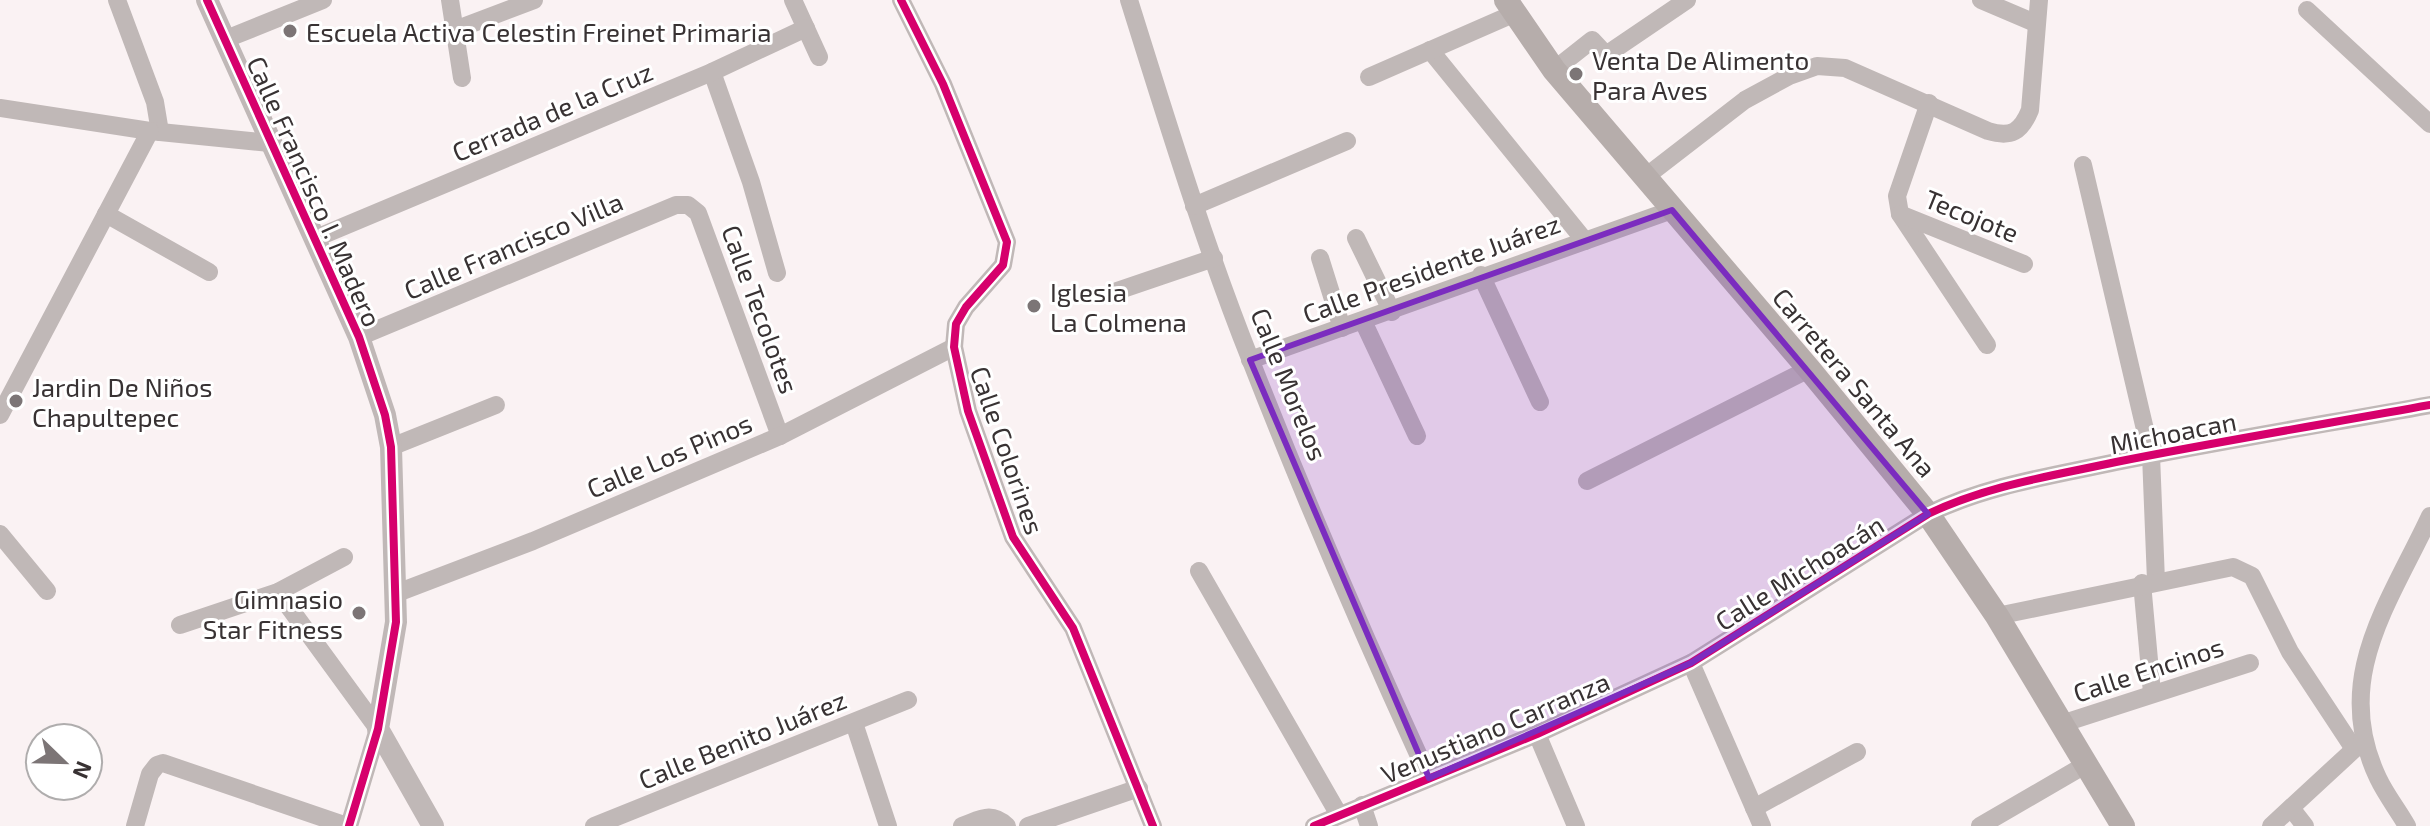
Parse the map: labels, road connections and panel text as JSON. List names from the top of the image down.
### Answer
{
  "streets": {
    "main road": ["Carretera Santa Ana"],
    "street": [
      "Cerrada de la Cruz",
      "Calle Francisco I. Madero",
      "Tecojote",
      "Calle Francisco Villa",
      "Calle Presidente Juárez",
      "Calle Tecolotes",
      "Calle Morelos",
      "Michoacan",
      "Calle Colorines",
      "Calle Los Pinos",
      "Calle Michoacán",
      "Calle Encinos",
      "Venustiano Carranza",
      "Calle Benito Juárez"
    ]
  },
  "crossings": [
    ["Cerrada de la Cruz", "Calle Francisco I. Madero"],
    ["Calle Francisco I. Madero", "Calle Francisco Villa"],
    ["Calle Francisco I. Madero", "Calle Los Pinos"],
    ["Calle Francisco Villa", "Calle Tecolotes"],
    ["Calle Presidente Juárez", "Carretera Santa Ana"],
    ["Calle Presidente Juárez", "Calle Morelos"],
    ["Calle Tecolotes", "Calle Los Pinos"],
    ["Carretera Santa Ana", "Michoacan"],
    ["Carretera Santa Ana", "Calle Michoacán"],
    ["Carretera Santa Ana", "Calle Encinos"],
    ["Calle Morelos", "Venustiano Carranza"],
    ["Michoacan", "Calle Michoacán"],
    ["Calle Colorines", "Calle Los Pinos"],
    ["Calle Michoacán", "Venustiano Carranza"]
  ],
  "places": [
    "Escuela Activa Celestin Freinet Primaria",
    "Venta De Alimento Para Aves",
    "Iglesia La Colmena",
    "Jardin De Niños Chapultepec",
    "Gimnasio Star Fitness"
  ],
  "north": "bottom right"
}
